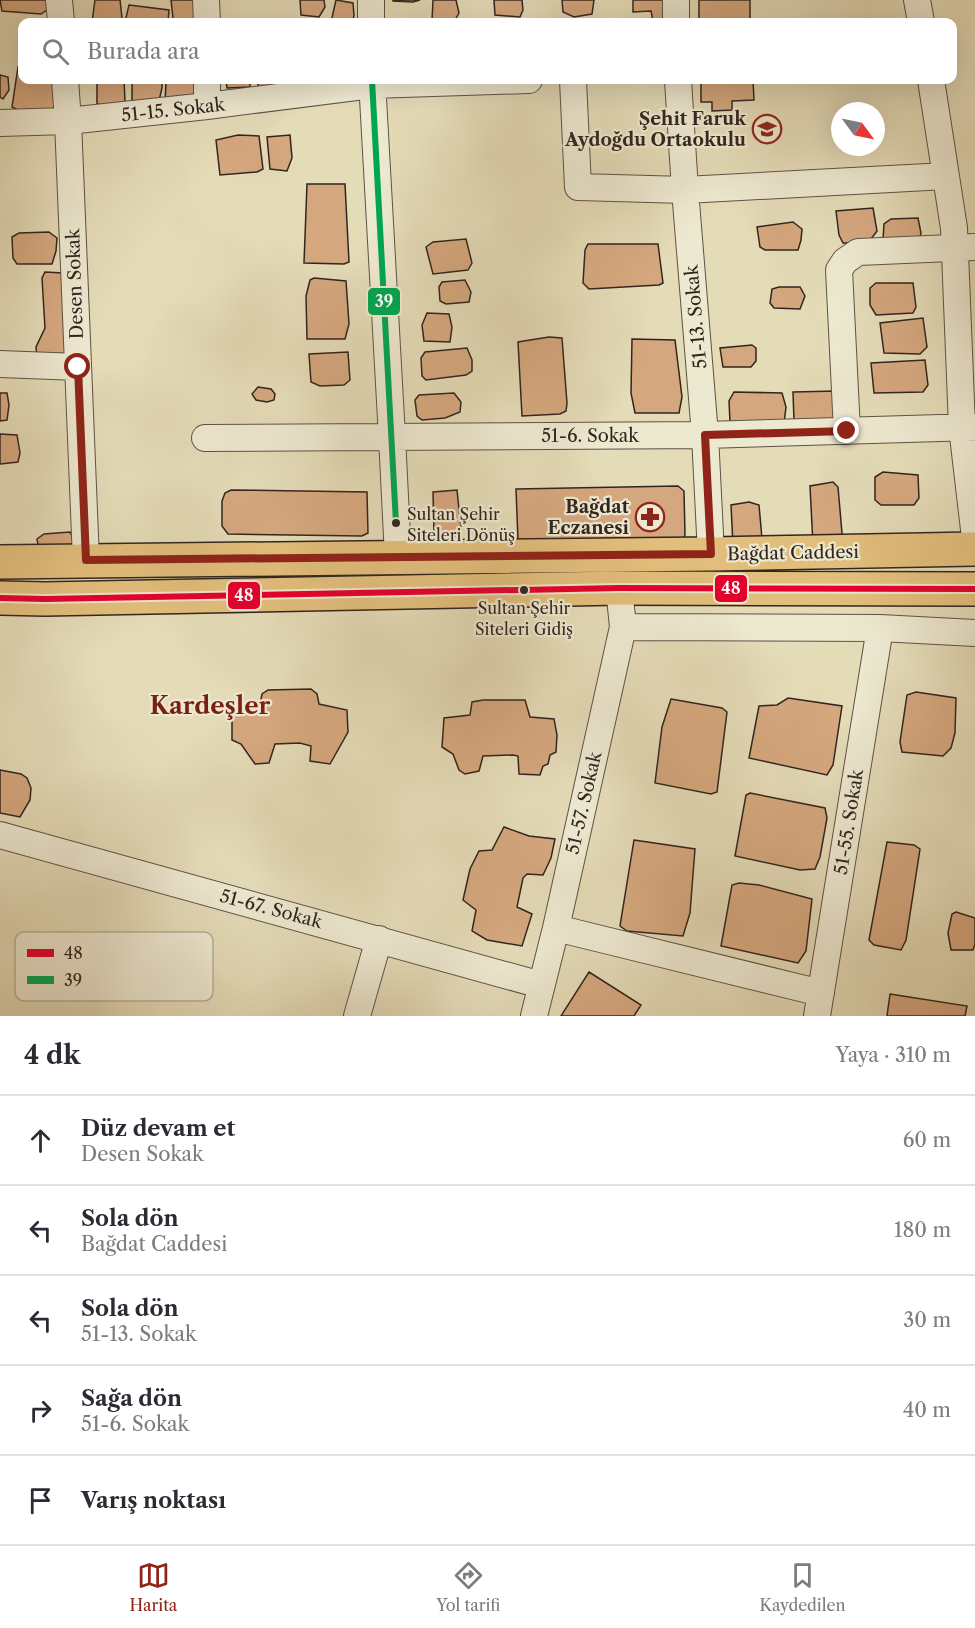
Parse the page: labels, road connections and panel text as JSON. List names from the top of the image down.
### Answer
{
  "streets": {
    "main road": ["Bağdat Caddesi"],
    "street": [
      "51-15. Sokak",
      "Desen Sokak",
      "51-13. Sokak",
      "51-6. Sokak",
      "51-57. Sokak",
      "51-55. Sokak",
      "51-67. Sokak"
    ]
  },
  "crossings": [
    ["51-15. Sokak", "Desen Sokak"],
    ["Desen Sokak", "Bağdat Caddesi"],
    ["51-13. Sokak", "51-6. Sokak"],
    ["51-13. Sokak", "Bağdat Caddesi"],
    ["Bağdat Caddesi", "51-57. Sokak"],
    ["51-57. Sokak", "51-67. Sokak"]
  ],
  "districts": ["Kardeşler"],
  "places": {
    "school or university": ["Şehit Faruk Aydoğdu Ortaokulu"],
    "pharmacy": ["Bağdat Eczanesi"],
    "other": ["Sultan Şehir Siteleri Dönüş", "Sultan Şehir Siteleri Gidiş"]
  },
  "lines": ["transit line 39", "transit line 48"],
  "legend": ["48", "39"],
  "north": "bottom right",
  "page": {
    "search": "Burada ara",
    "heading": ["4 dk", "Yaya · 310 m"],
    "list": [
      ["Düz devam et", "Desen Sokak", "60 m"],
      ["Sola dön", "Bağdat Caddesi", "180 m"],
      ["Sola dön", "51-13. Sokak", "30 m"],
      ["Sağa dön", "51-6. Sokak", "40 m"],
      "Varış noktası"
    ],
    "nav": ["Harita", "Yol tarifi", "Kaydedilen"]
  }
}
